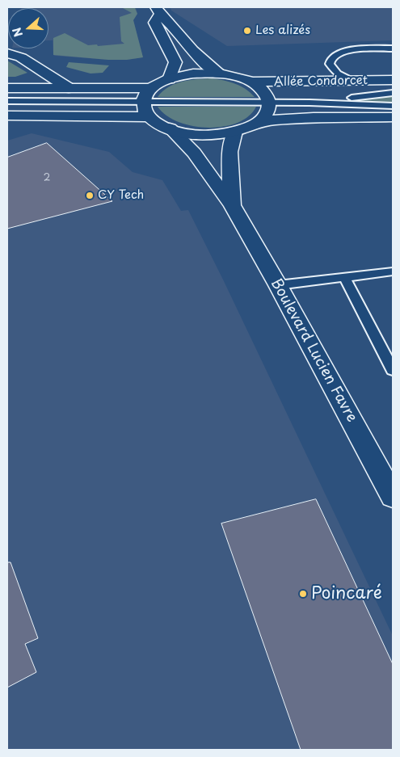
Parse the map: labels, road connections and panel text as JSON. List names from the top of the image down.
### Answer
{
  "streets": {
    "street": ["Allée Condorcet", "Boulevard Lucien Favre"]
  },
  "places": ["Les alizés", "CY Tech", "Poincaré"],
  "house_numbers": ["2"],
  "north": "left"
}
